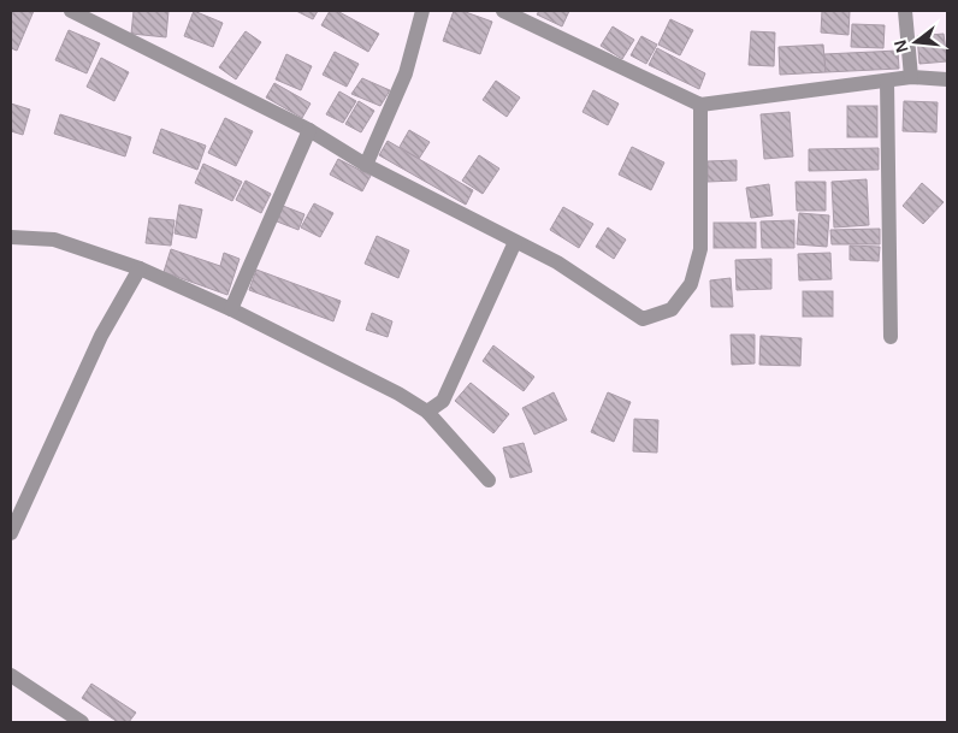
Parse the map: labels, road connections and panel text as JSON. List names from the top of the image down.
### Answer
{
  "north": "left"
}
